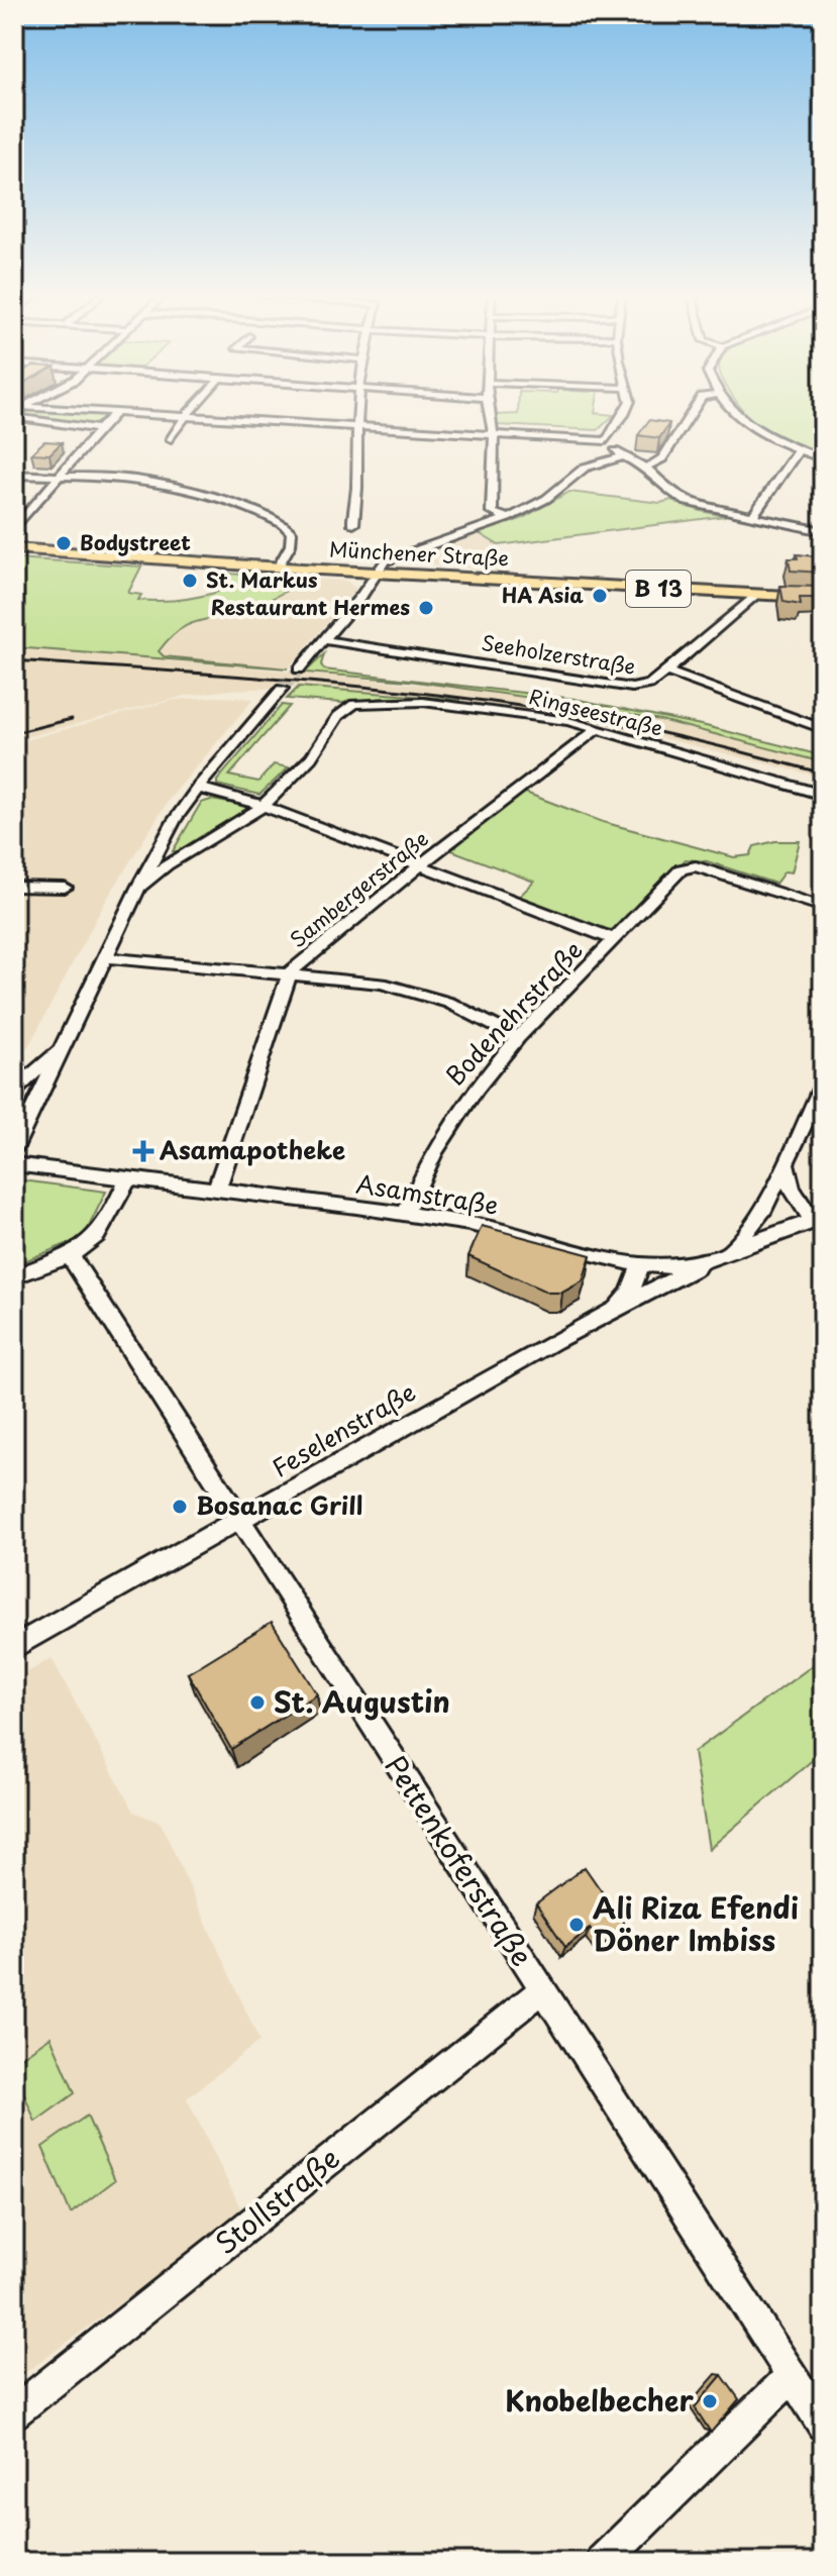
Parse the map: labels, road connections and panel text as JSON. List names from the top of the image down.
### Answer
{
  "streets": {
    "main road": ["Münchener Straße", "B 13"],
    "street": [
      "Seeholzerstraße",
      "Ringseestraße",
      "Sambergerstraße",
      "Bodenehrstraße",
      "Asamstraße",
      "Feselenstraße",
      "Pettenkoferstraße",
      "Stollstraße"
    ]
  },
  "crossings": [
    ["Ringseestraße", "Sambergerstraße"],
    ["Sambergerstraße", "Asamstraße"],
    ["Bodenehrstraße", "Asamstraße"],
    ["Asamstraße", "Feselenstraße"],
    ["Feselenstraße", "Pettenkoferstraße"],
    ["Pettenkoferstraße", "Stollstraße"]
  ],
  "places": {
    "other": [
      "Bodystreet",
      "St. Markus",
      "HA Asia",
      "Restaurant Hermes",
      "Bosanac Grill",
      "St. Augustin",
      "Ali Riza Efendi Döner Imbiss",
      "Knobelbecher"
    ],
    "health": ["Asamapotheke"]
  }
}
